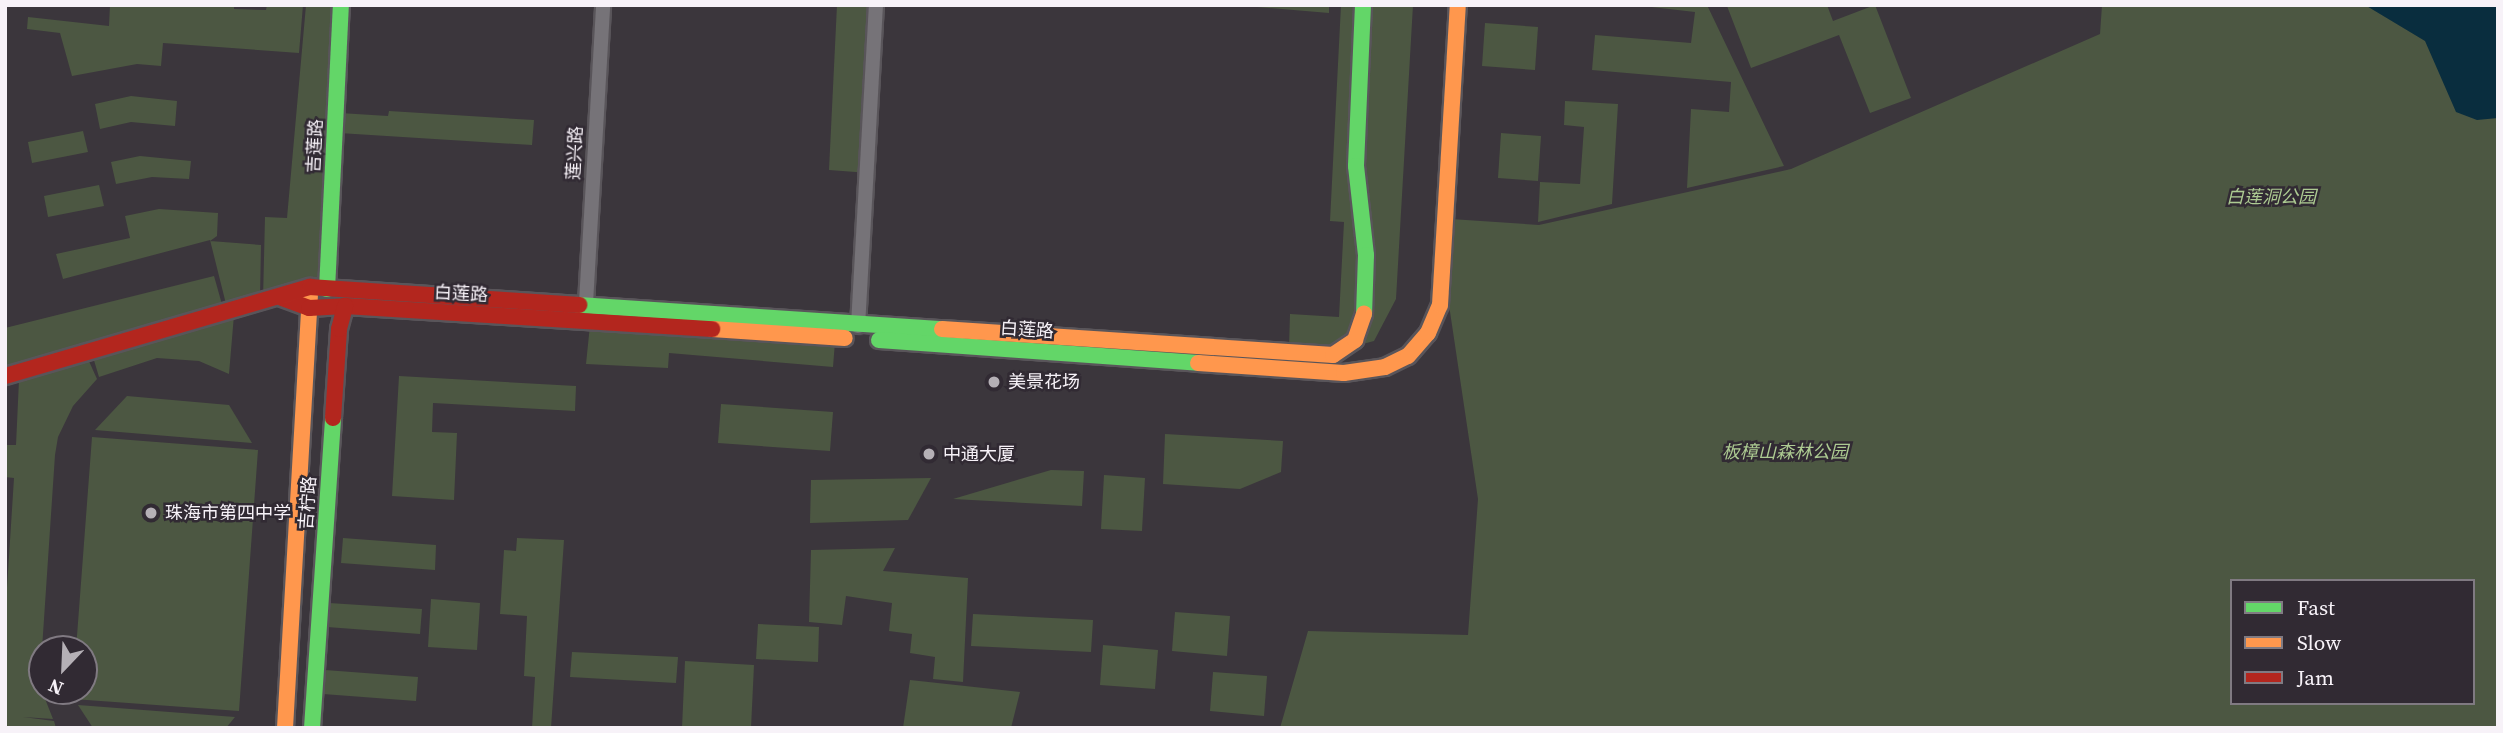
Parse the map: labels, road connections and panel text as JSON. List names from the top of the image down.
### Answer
{
  "streets": {
    "main road": ["吉莲路", "白莲路", "吉柠路"],
    "street": ["莲兴路"]
  },
  "crossings": [
    ["吉莲路", "白莲路"],
    ["莲兴路", "白莲路"],
    ["白莲路", "吉柠路"]
  ],
  "parks": ["白莲洞公园", "板樟山森林公园"],
  "places": ["美景花场", "中通大厦", "珠海市第四中学"],
  "legend": ["Fast", "Slow", "Jam"],
  "north": "bottom left"
}
